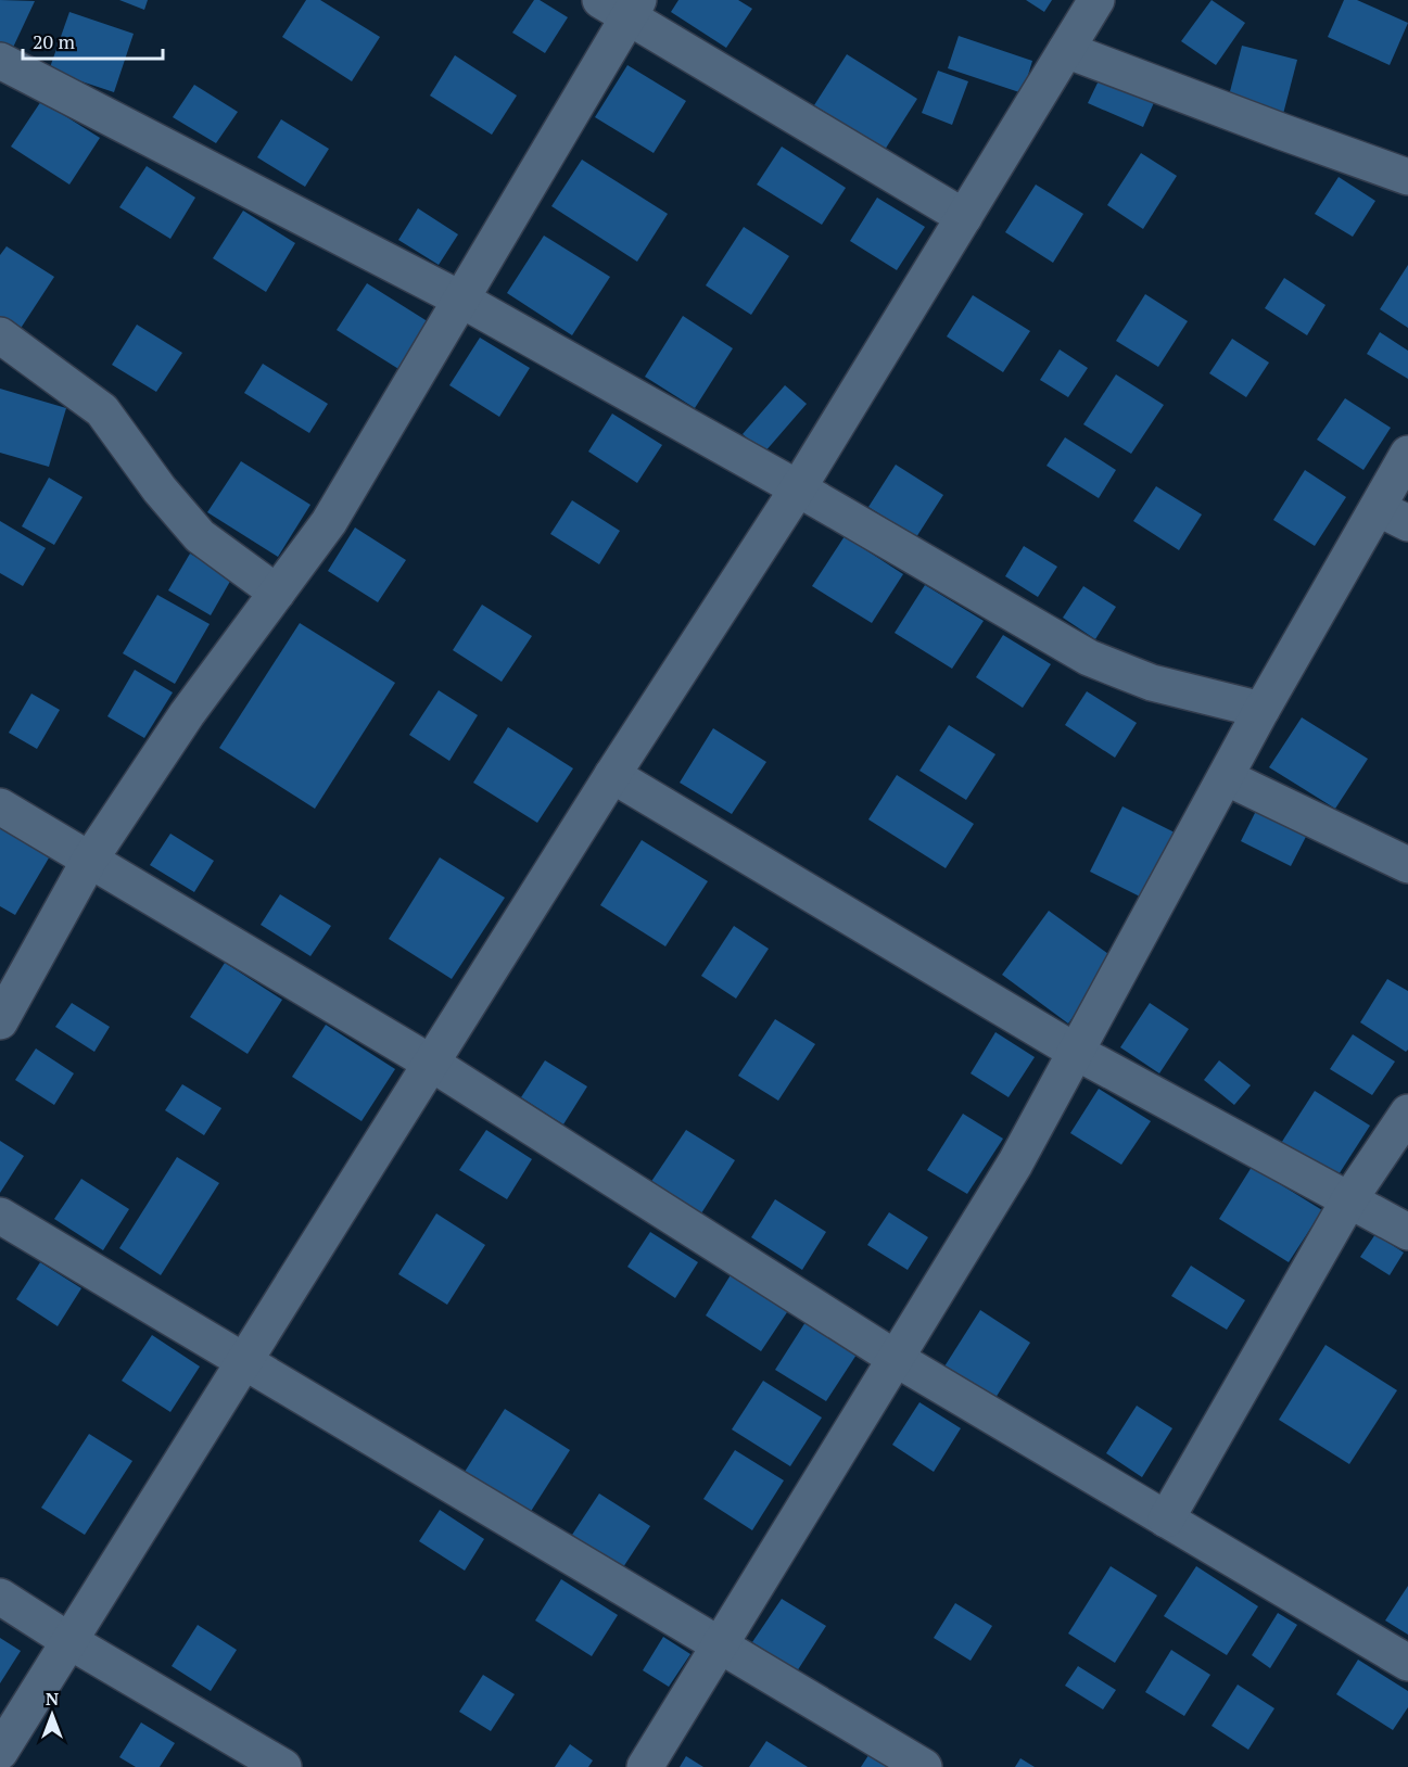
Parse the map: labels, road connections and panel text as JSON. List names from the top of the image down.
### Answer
{
  "scale_bar": "20 m",
  "north": "top"
}
